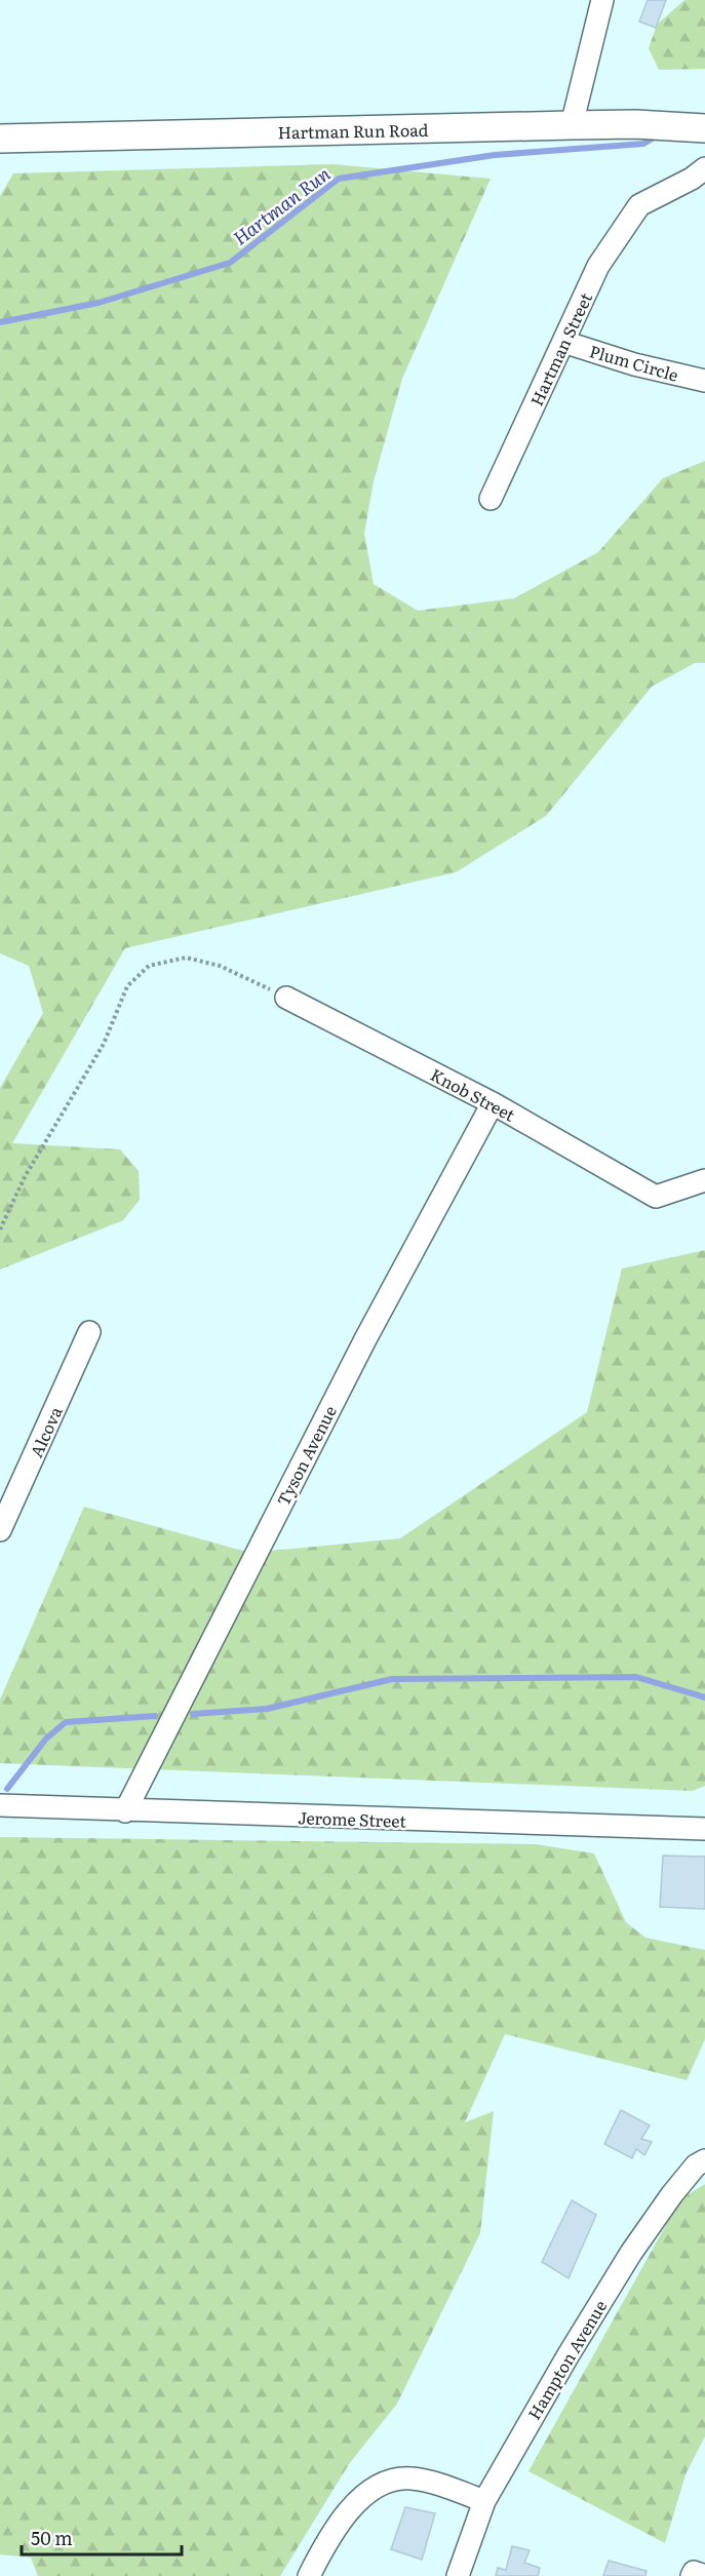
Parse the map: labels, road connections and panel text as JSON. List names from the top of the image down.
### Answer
{
  "streets": {
    "main road": ["Hartman Run Road"],
    "street": [
      "Hartman Street",
      "Plum Circle",
      "Knob Street",
      "Alcova",
      "Tyson Avenue",
      "Jerome Street",
      "Hampton Avenue"
    ]
  },
  "crossings": [
    ["Hartman Street", "Plum Circle"],
    ["Knob Street", "Tyson Avenue"],
    ["Tyson Avenue", "Jerome Street"]
  ],
  "water": ["Hartman Run"],
  "scale_bar": "50 m"
}
